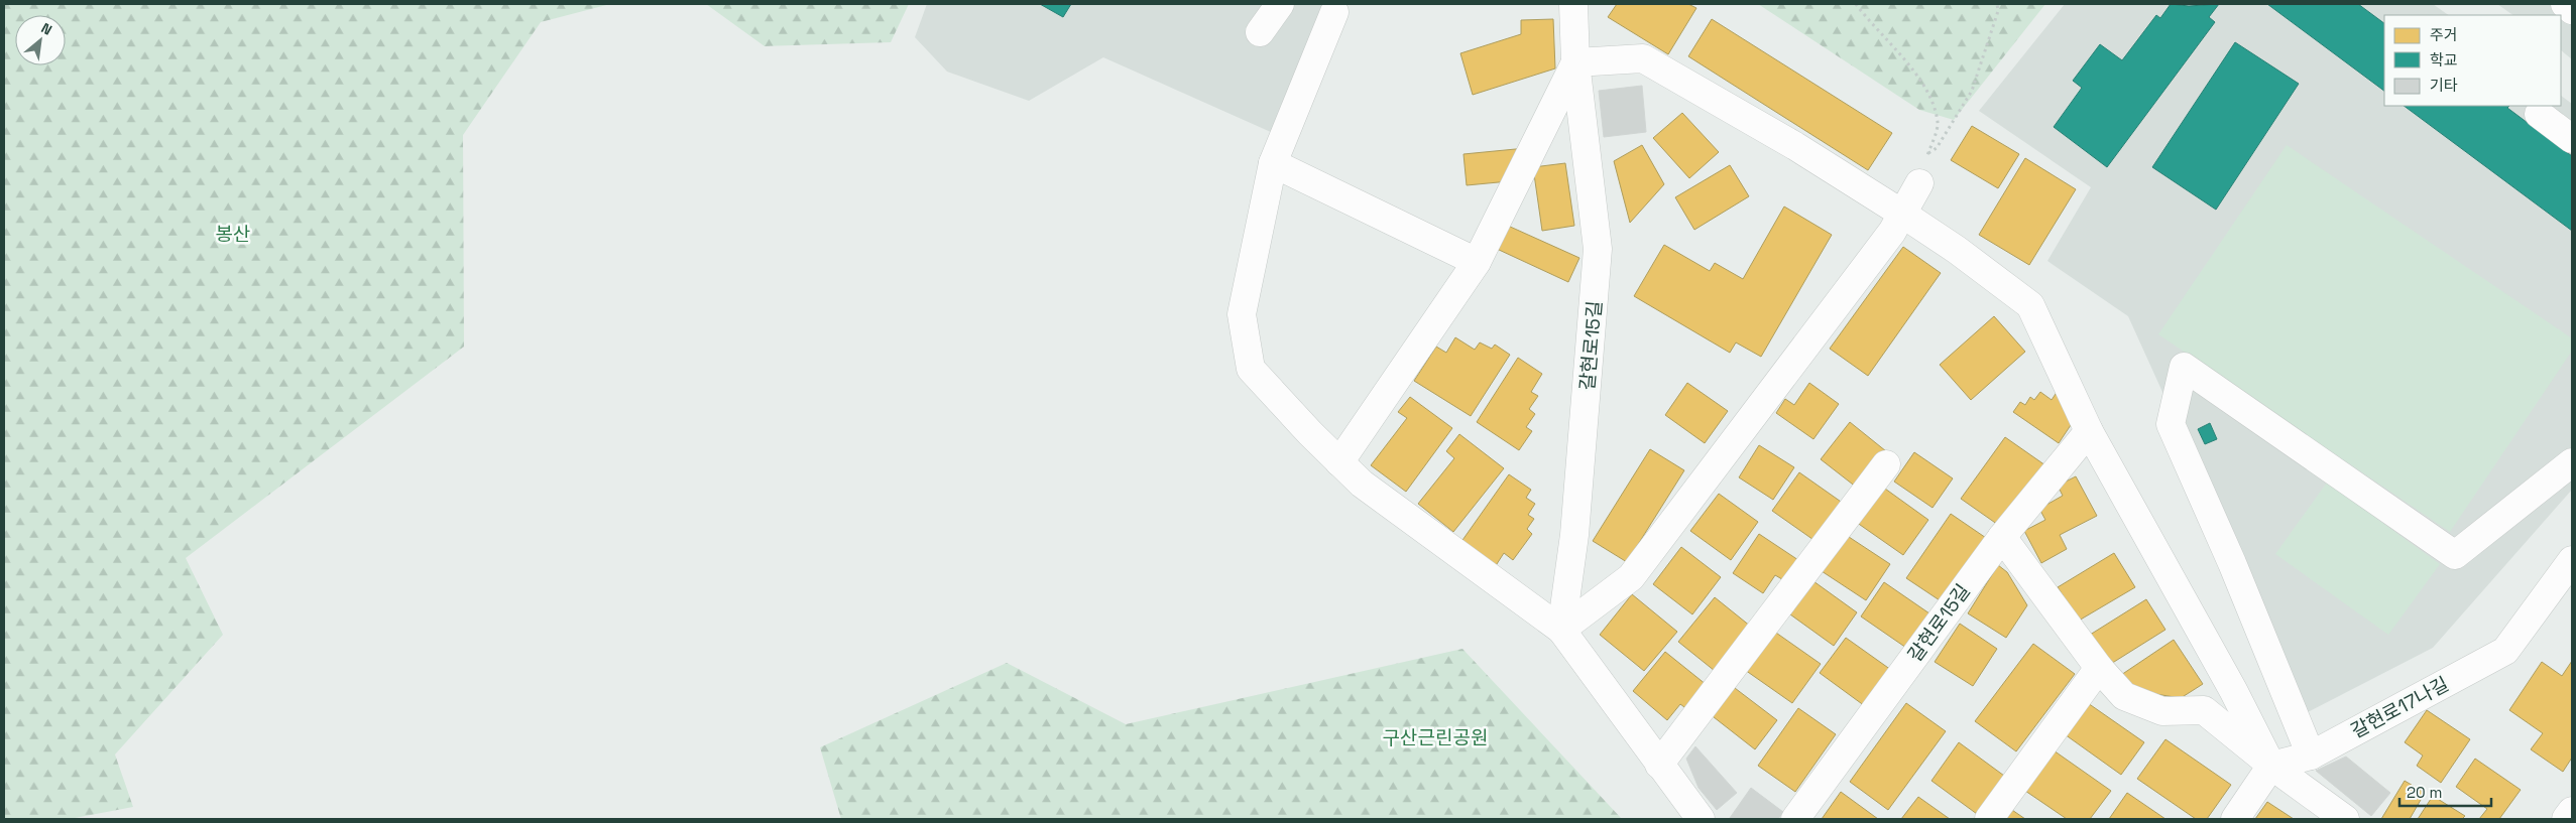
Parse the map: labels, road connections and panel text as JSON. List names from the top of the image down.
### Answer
{
  "streets": {
    "street": ["갈현로15길", "갈현로17나길"]
  },
  "parks": ["봉산", "구산근린공원"],
  "legend": ["주거", "학교", "기타"],
  "scale_bar": "20 m",
  "north": "top right"
}
